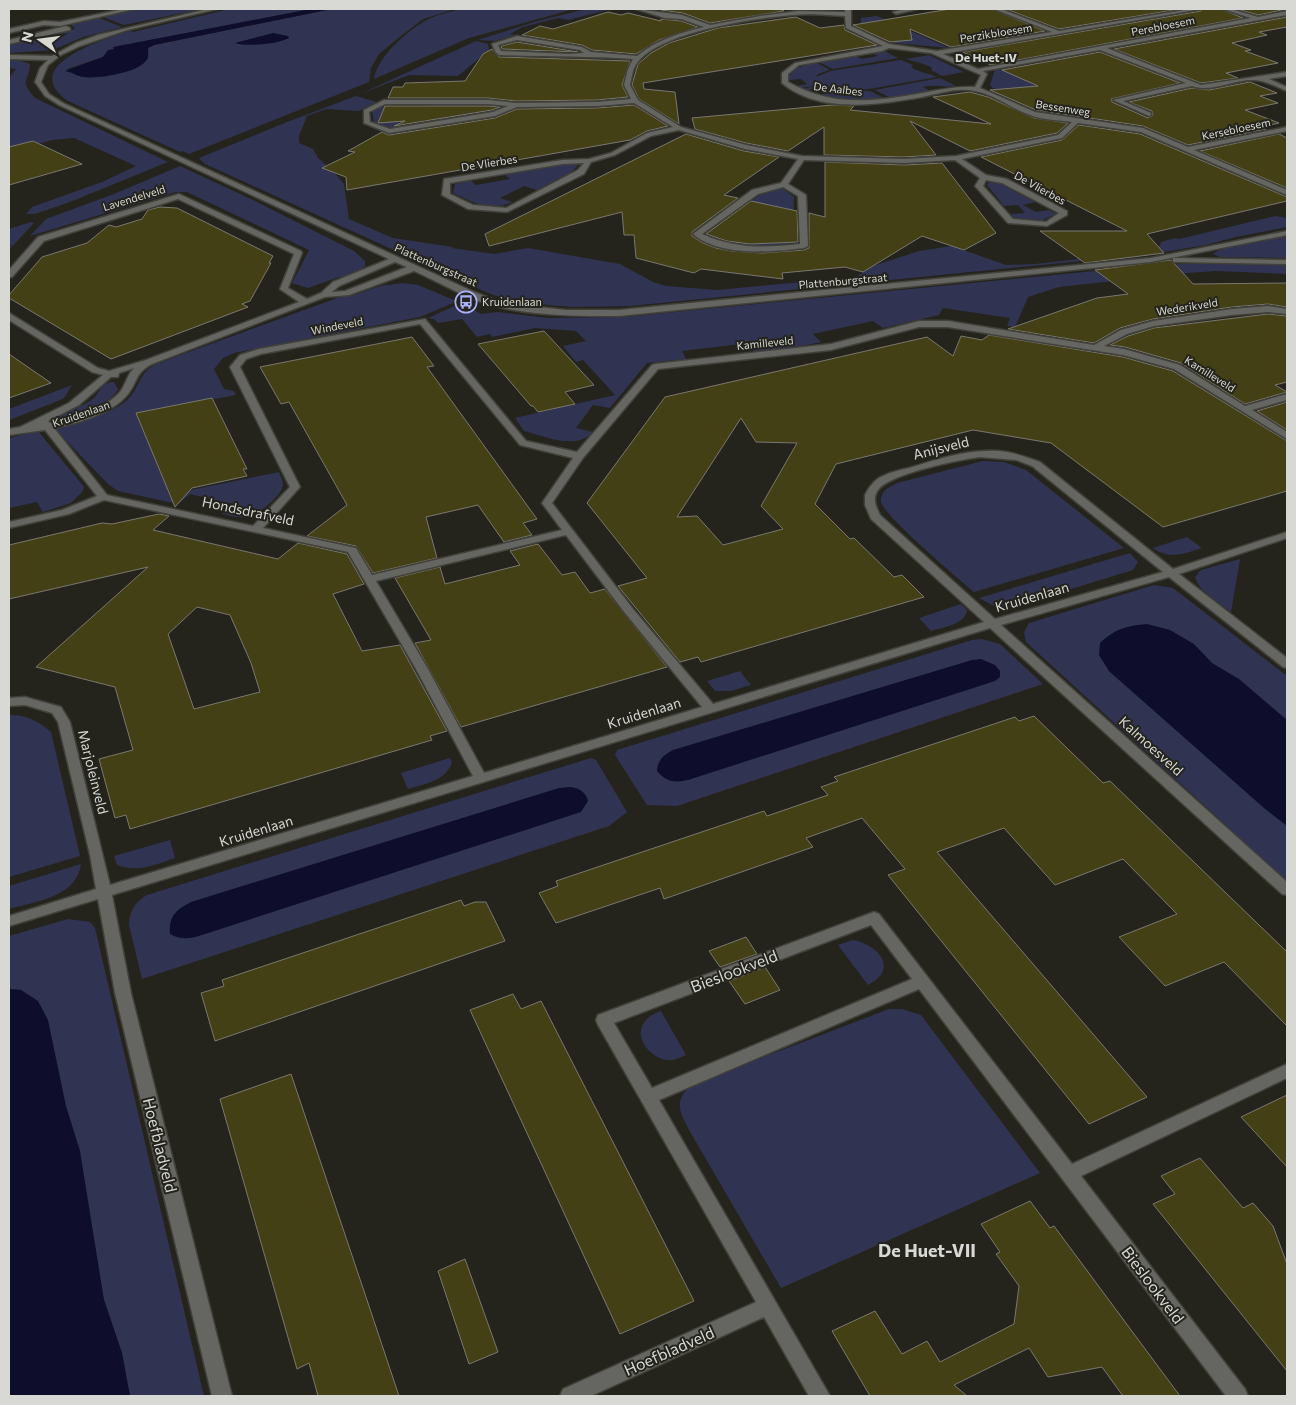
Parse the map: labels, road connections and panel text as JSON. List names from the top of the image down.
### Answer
{
  "streets": {
    "street": [
      "Perebloesem",
      "Perzikbloesem",
      "De Aalbes",
      "Bessenweg",
      "Kersebloesem",
      "De Vlierbes",
      "Lavendelveld",
      "Plattenburgstraat",
      "Wederikveld",
      "Windeveld",
      "Kamilleveld",
      "Kruidenlaan",
      "Anijsveld",
      "Hondsdrafveld",
      "Kalmoesveld",
      "Marjoleinveld",
      "Bieslookveld",
      "Hoefbladveld"
    ]
  },
  "crossings": [
    ["De Aalbes", "Bessenweg"],
    ["Bessenweg", "Kersebloesem"],
    ["Bessenweg", "De Vlierbes"],
    ["Lavendelveld", "Kruidenlaan"],
    ["Plattenburgstraat", "Kruidenlaan"],
    ["Wederikveld", "Kamilleveld"],
    ["Windeveld", "Kamilleveld"],
    ["Windeveld", "Hondsdrafveld"],
    ["Kamilleveld", "Kruidenlaan"],
    ["Kruidenlaan", "Anijsveld"],
    ["Kruidenlaan", "Hondsdrafveld"],
    ["Kruidenlaan", "Kalmoesveld"],
    ["Kruidenlaan", "Marjoleinveld"],
    ["Kruidenlaan", "Hoefbladveld"],
    ["Anijsveld", "Kalmoesveld"],
    ["Marjoleinveld", "Hoefbladveld"],
    ["Bieslookveld", "Hoefbladveld"]
  ],
  "districts": ["De Huet-IV", "De Huet-VII"],
  "places": {
    "bus stop": ["Kruidenlaan"]
  },
  "north": "left"
}
